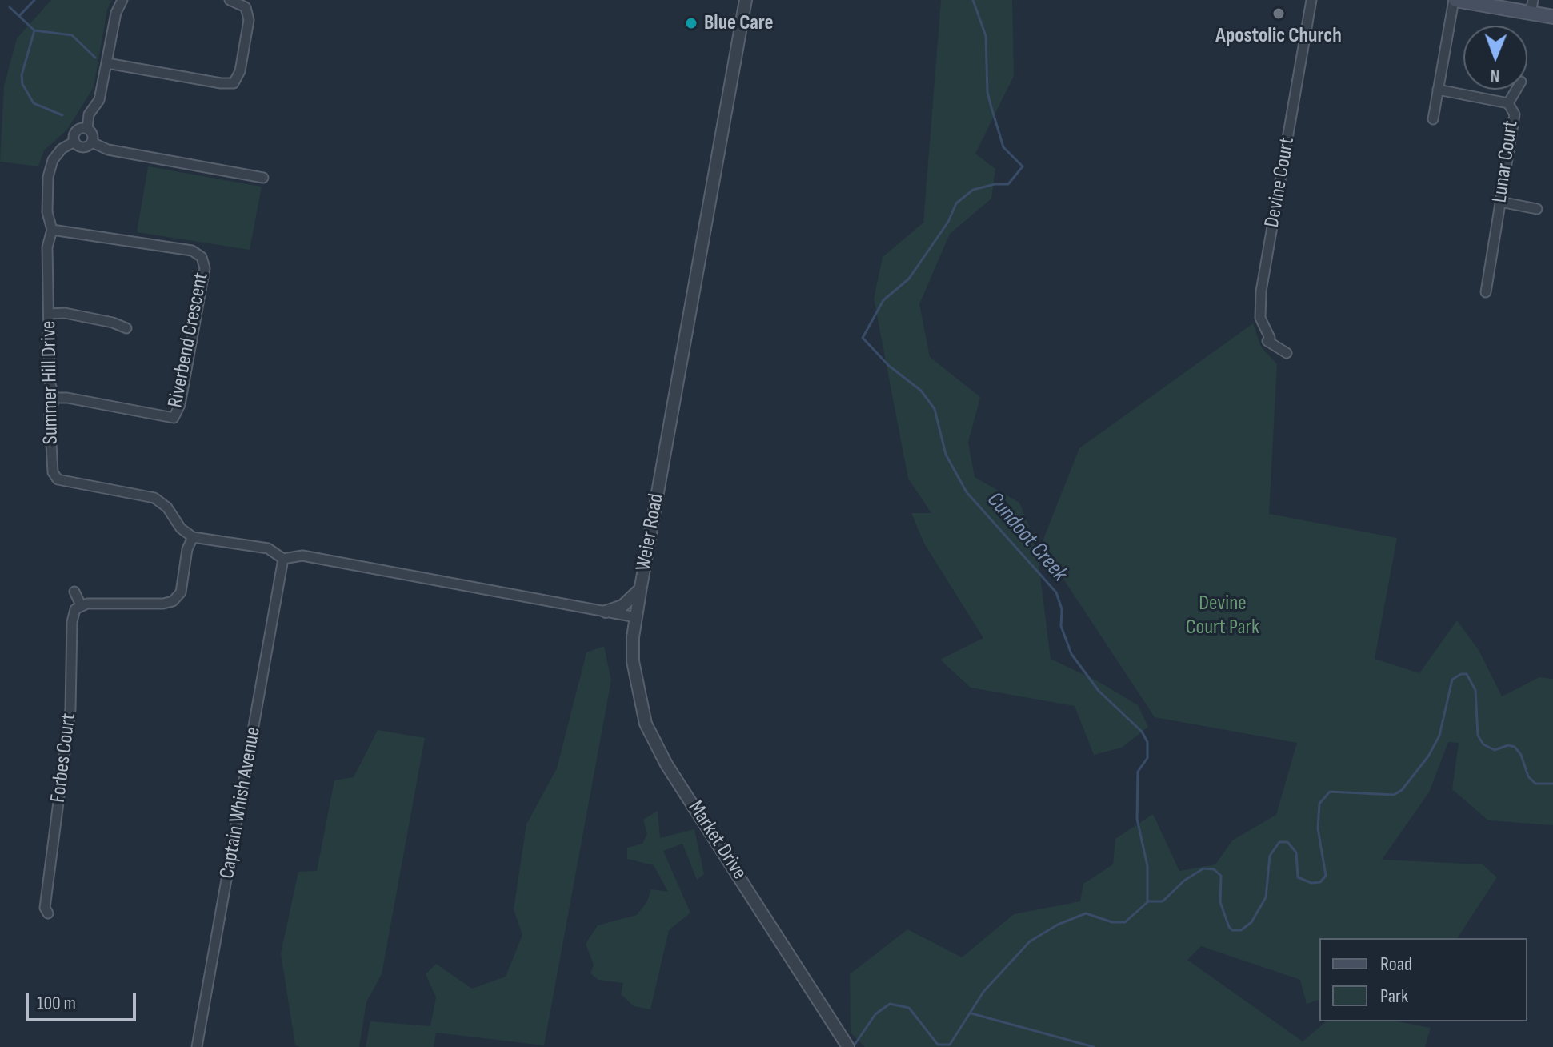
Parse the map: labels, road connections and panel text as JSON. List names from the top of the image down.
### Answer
{
  "streets": {
    "street": [
      "Lunar Court",
      "Devine Court",
      "Riverbend Crescent",
      "Summer Hill Drive",
      "Weier Road",
      "Forbes Court",
      "Captain Whish Avenue",
      "Market Drive"
    ]
  },
  "crossings": [
    ["Riverbend Crescent", "Summer Hill Drive"],
    ["Weier Road", "Market Drive"]
  ],
  "water": ["Cundoot Creek"],
  "parks": ["Devine Court Park"],
  "places": ["Apostolic Church", "Blue Care"],
  "legend": ["Road", "Park"],
  "scale_bar": "100 m",
  "north": "bottom"
}
